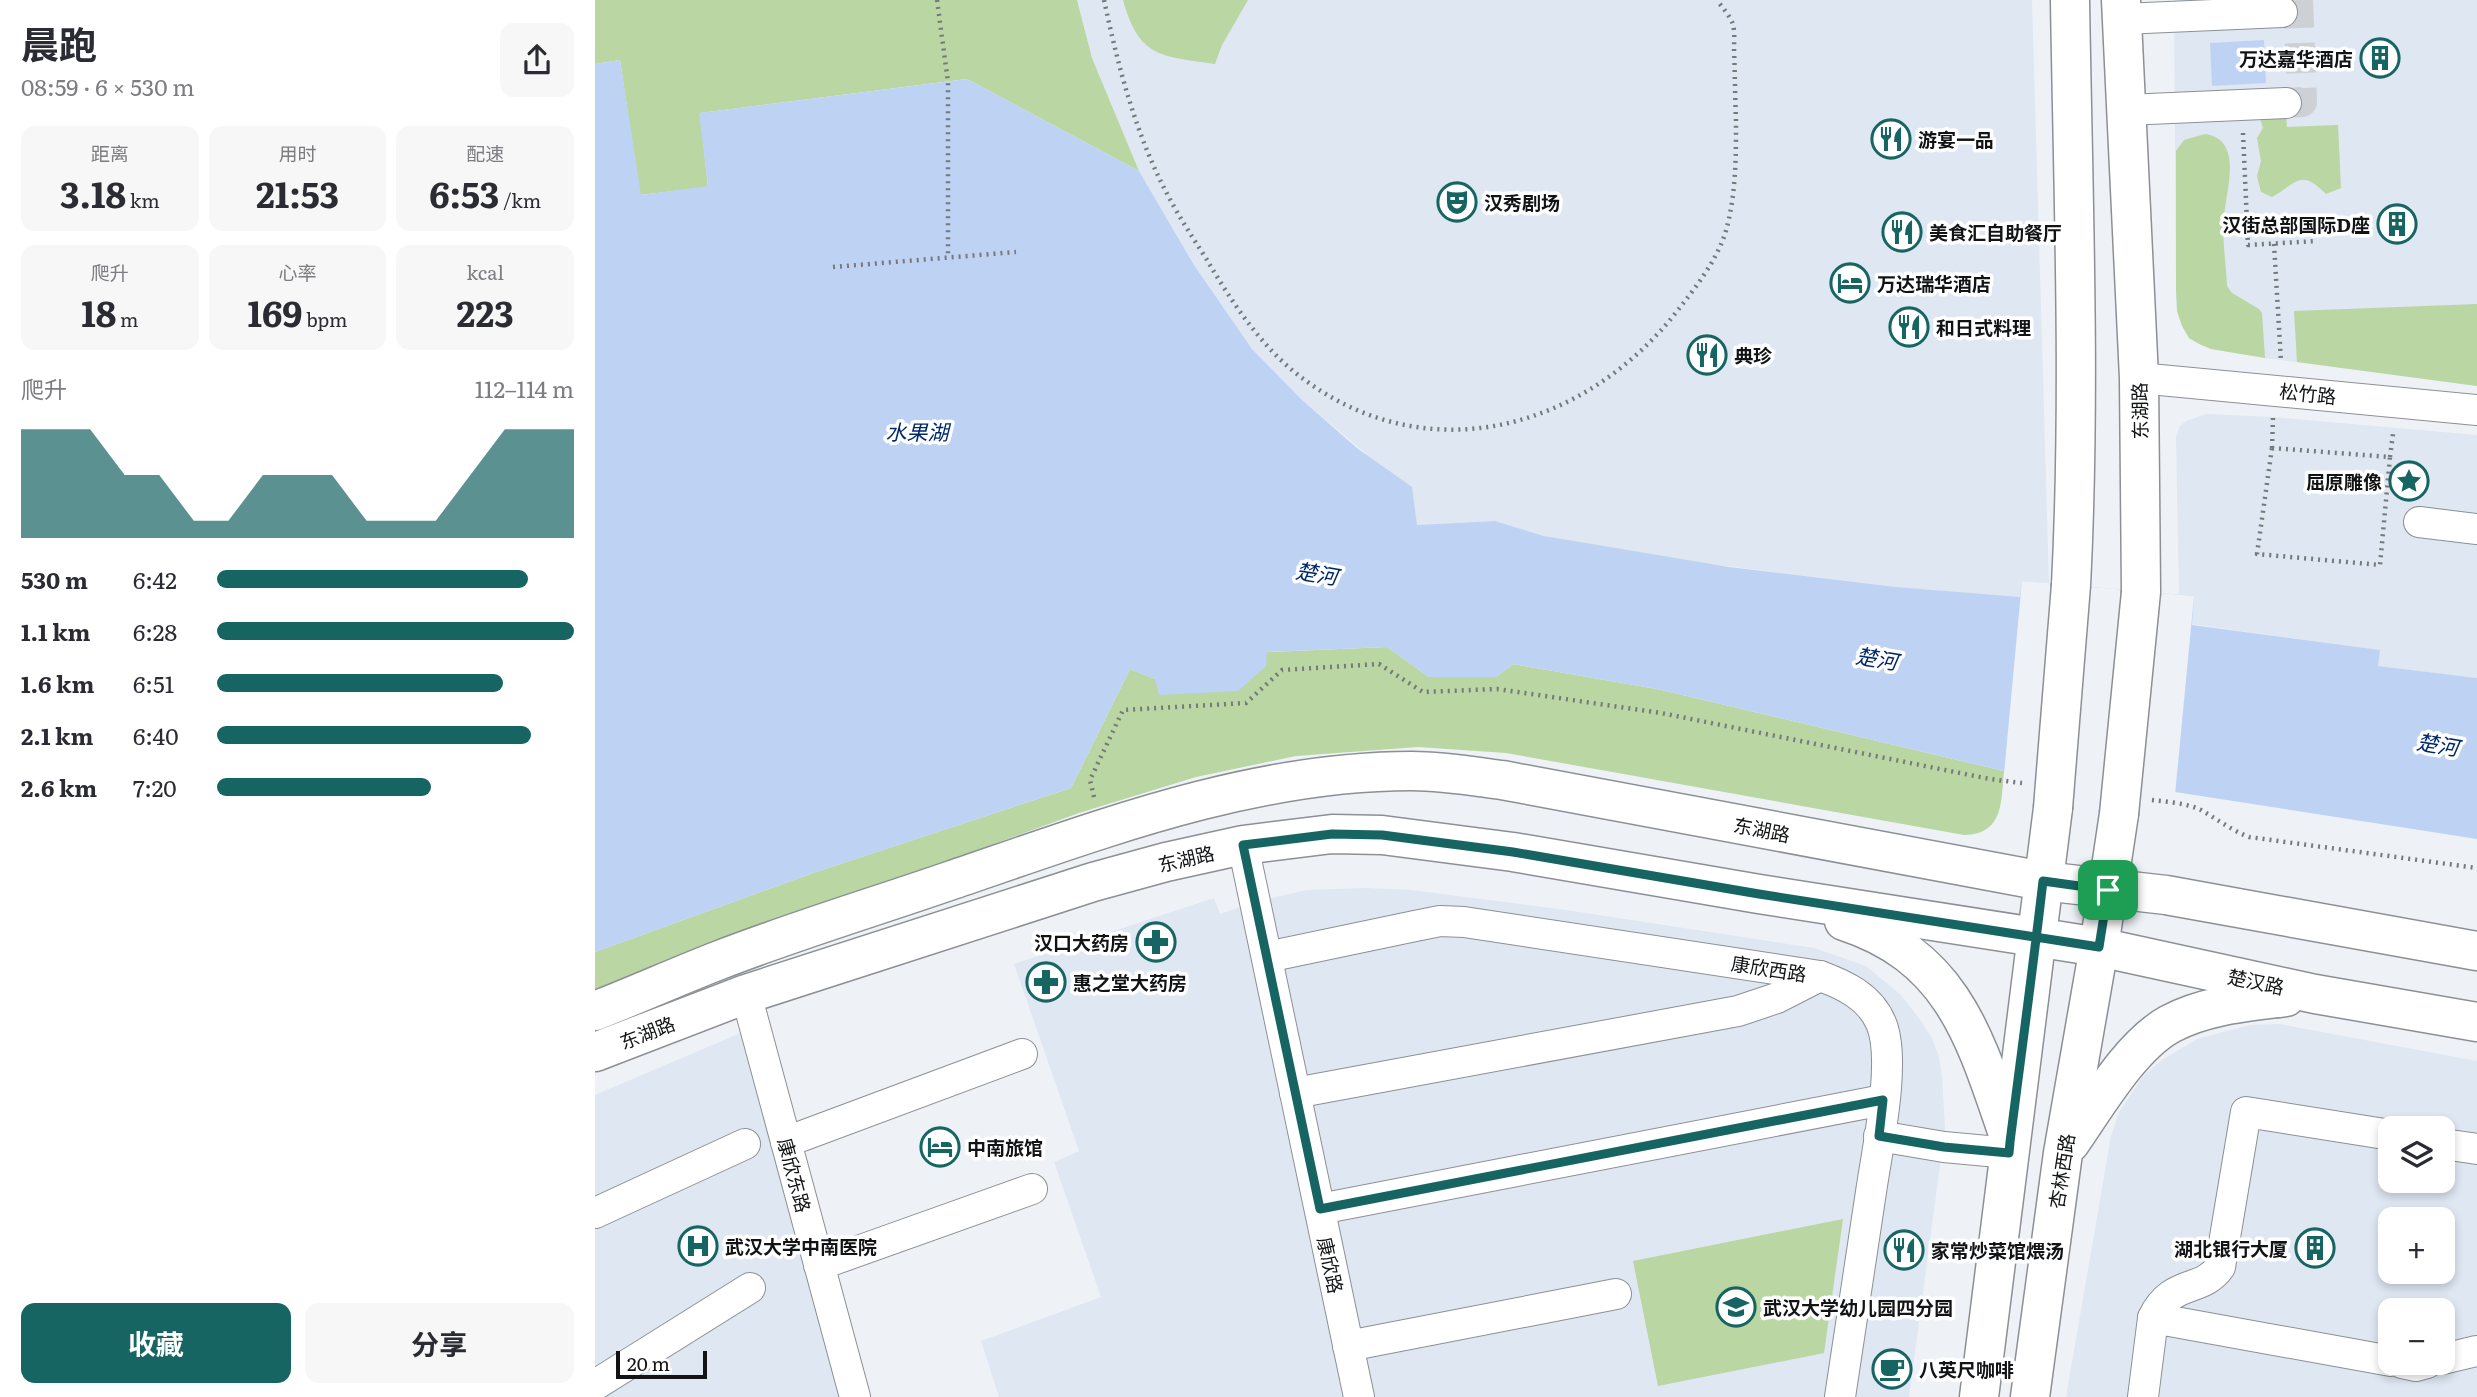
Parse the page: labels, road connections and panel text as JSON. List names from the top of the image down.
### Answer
{
  "streets": {
    "main road": ["东湖路", "楚汉路", "杏林西路"],
    "street": [
      "松竹路",
      "康欣西路",
      "康欣东路",
      "康欣路"
    ]
  },
  "crossings": [
    ["松竹路", "东湖路"],
    ["东湖路", "楚汉路"],
    ["东湖路", "杏林西路"],
    ["东湖路", "康欣东路"],
    ["东湖路", "康欣路"],
    ["康欣西路", "康欣路"],
    ["楚汉路", "杏林西路"]
  ],
  "water": ["水果湖", "楚河"],
  "places": {
    "building": ["万达嘉华酒店", "汉街总部国际D座", "湖北银行大厦"],
    "restaurant": [
      "游宴一品",
      "美食汇自助餐厅",
      "和日式料理",
      "典珍",
      "家常炒菜馆煨汤"
    ],
    "theatre": ["汉秀剧场"],
    "hotel": ["万达瑞华酒店", "中南旅馆"],
    "place": ["屈原雕像"],
    "pharmacy": ["汉口大药房", "惠之堂大药房"],
    "hospital": ["武汉大学中南医院"],
    "school or university": ["武汉大学幼儿园四分园"],
    "cafe": ["八英尺咖啡"]
  },
  "scale_bar": "20 m",
  "page": {
    "heading": ["晨跑", "08:59 · 6 × 530 m"],
    "stats": [
      ["距离", "3.18 km"],
      ["用时", "21:53"],
      ["配速", "6:53 /km"],
      ["爬升", "18 m"],
      ["心率", "169 bpm"],
      ["kcal", "223"]
    ],
    "chart": ["爬升", "112–114 m"],
    "list": [
      {
        "name": "530 m",
        "note": "6:42"
      },
      {
        "name": "1.1 km",
        "note": "6:28"
      },
      {
        "name": "1.6 km",
        "note": "6:51"
      },
      {
        "name": "2.1 km",
        "note": "6:40"
      },
      {
        "name": "2.6 km",
        "note": "7:20"
      }
    ],
    "map_buttons": ["+", "−"],
    "buttons": ["收藏", "分享"],
    "scale": "20 m"
  }
}
